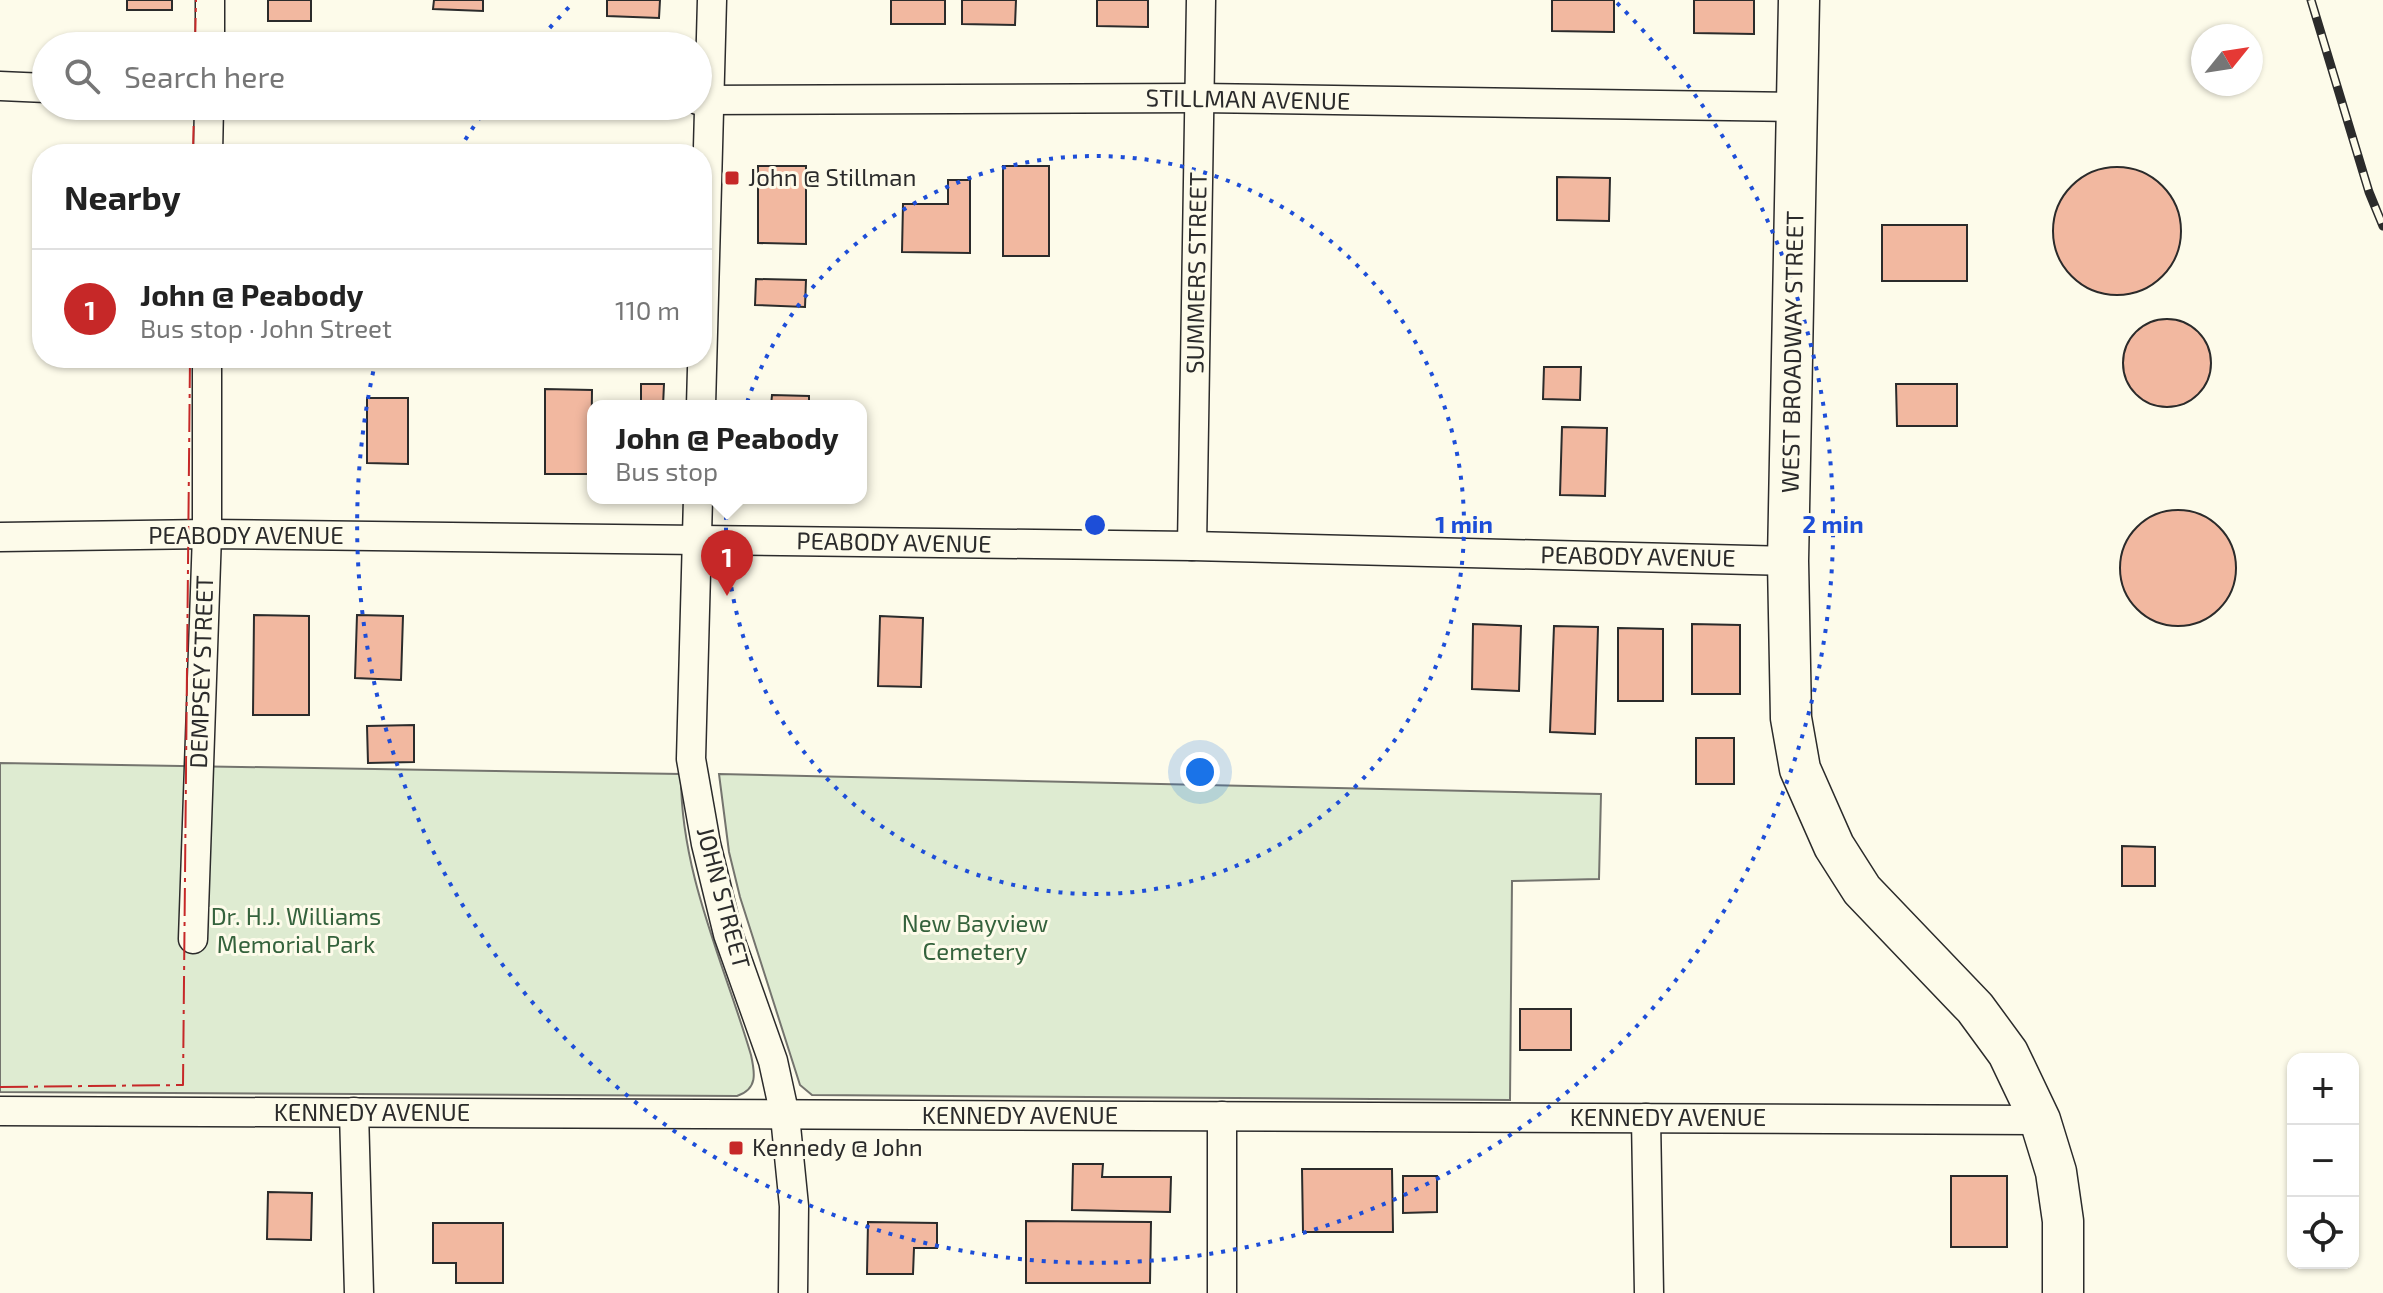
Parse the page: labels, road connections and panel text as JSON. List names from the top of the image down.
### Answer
{
  "streets": {
    "street": [
      "STILLMAN AVENUE",
      "SUMMERS STREET",
      "WEST BROADWAY STREET",
      "PEABODY AVENUE",
      "DEMPSEY STREET",
      "JOHN STREET",
      "KENNEDY AVENUE"
    ]
  },
  "crossings": [
    ["STILLMAN AVENUE", "SUMMERS STREET"],
    ["STILLMAN AVENUE", "WEST BROADWAY STREET"],
    ["SUMMERS STREET", "PEABODY AVENUE"],
    ["WEST BROADWAY STREET", "PEABODY AVENUE"],
    ["WEST BROADWAY STREET", "KENNEDY AVENUE"],
    ["PEABODY AVENUE", "DEMPSEY STREET"],
    ["PEABODY AVENUE", "JOHN STREET"],
    ["JOHN STREET", "KENNEDY AVENUE"]
  ],
  "parks": ["Dr. H.J. Williams Memorial Park", "New Bayview Cemetery"],
  "places": {
    "transit": ["John @ Stillman", "Kennedy @ John"]
  },
  "north": "top right",
  "page": {
    "search": "Search here",
    "heading": "Nearby",
    "list": [
      {
        "mark": "1",
        "name": "John @ Peabody",
        "note": "Bus stop · John Street",
        "value": "110 m"
      }
    ],
    "popup": ["John @ Peabody", "Bus stop"],
    "pins": "1",
    "map_buttons": ["+", "−"]
  },
  "rings": ["1 min", "2 min"]
}
